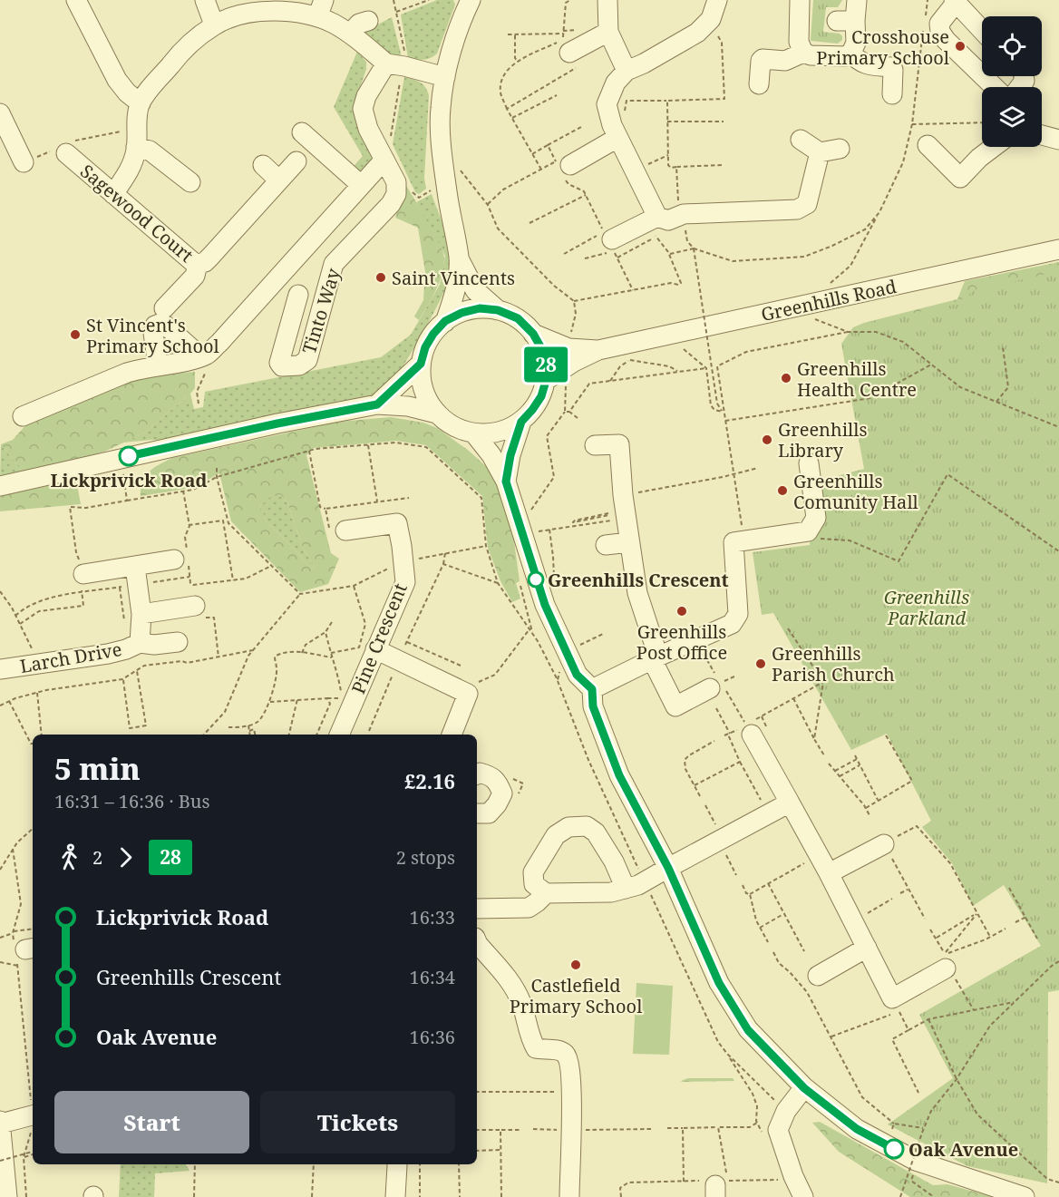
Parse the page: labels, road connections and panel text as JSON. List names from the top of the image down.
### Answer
{
  "streets": {
    "street": [
      "Sagewood Court",
      "Greenhills Road",
      "Tinto Way",
      "Pine Crescent",
      "Larch Drive"
    ]
  },
  "parks": ["Greenhills Parkland"],
  "places": [
    "Crosshouse Primary School",
    "Saint Vincents",
    "St Vincent's Primary School",
    "Greenhills Health Centre",
    "Greenhills Library",
    "Lickprivick Road",
    "Greenhills Comunity Hall",
    "Greenhills Crescent",
    "Greenhills Post Office",
    "Greenhills Parish Church",
    "Castlefield Primary School",
    "Oak Avenue"
  ],
  "lines": ["bus line 28"],
  "page": {
    "on_map": "28",
    "heading": ["5 min", "16:31 – 16:36 · Bus", "£2.16"],
    "legs": ["2", "28", "2 stops"],
    "list": [
      {
        "name": "Lickprivick Road",
        "value": "16:33"
      },
      {
        "name": "Greenhills Crescent",
        "value": "16:34"
      },
      {
        "name": "Oak Avenue",
        "value": "16:36"
      }
    ],
    "buttons": ["Start", "Tickets"]
  }
}
